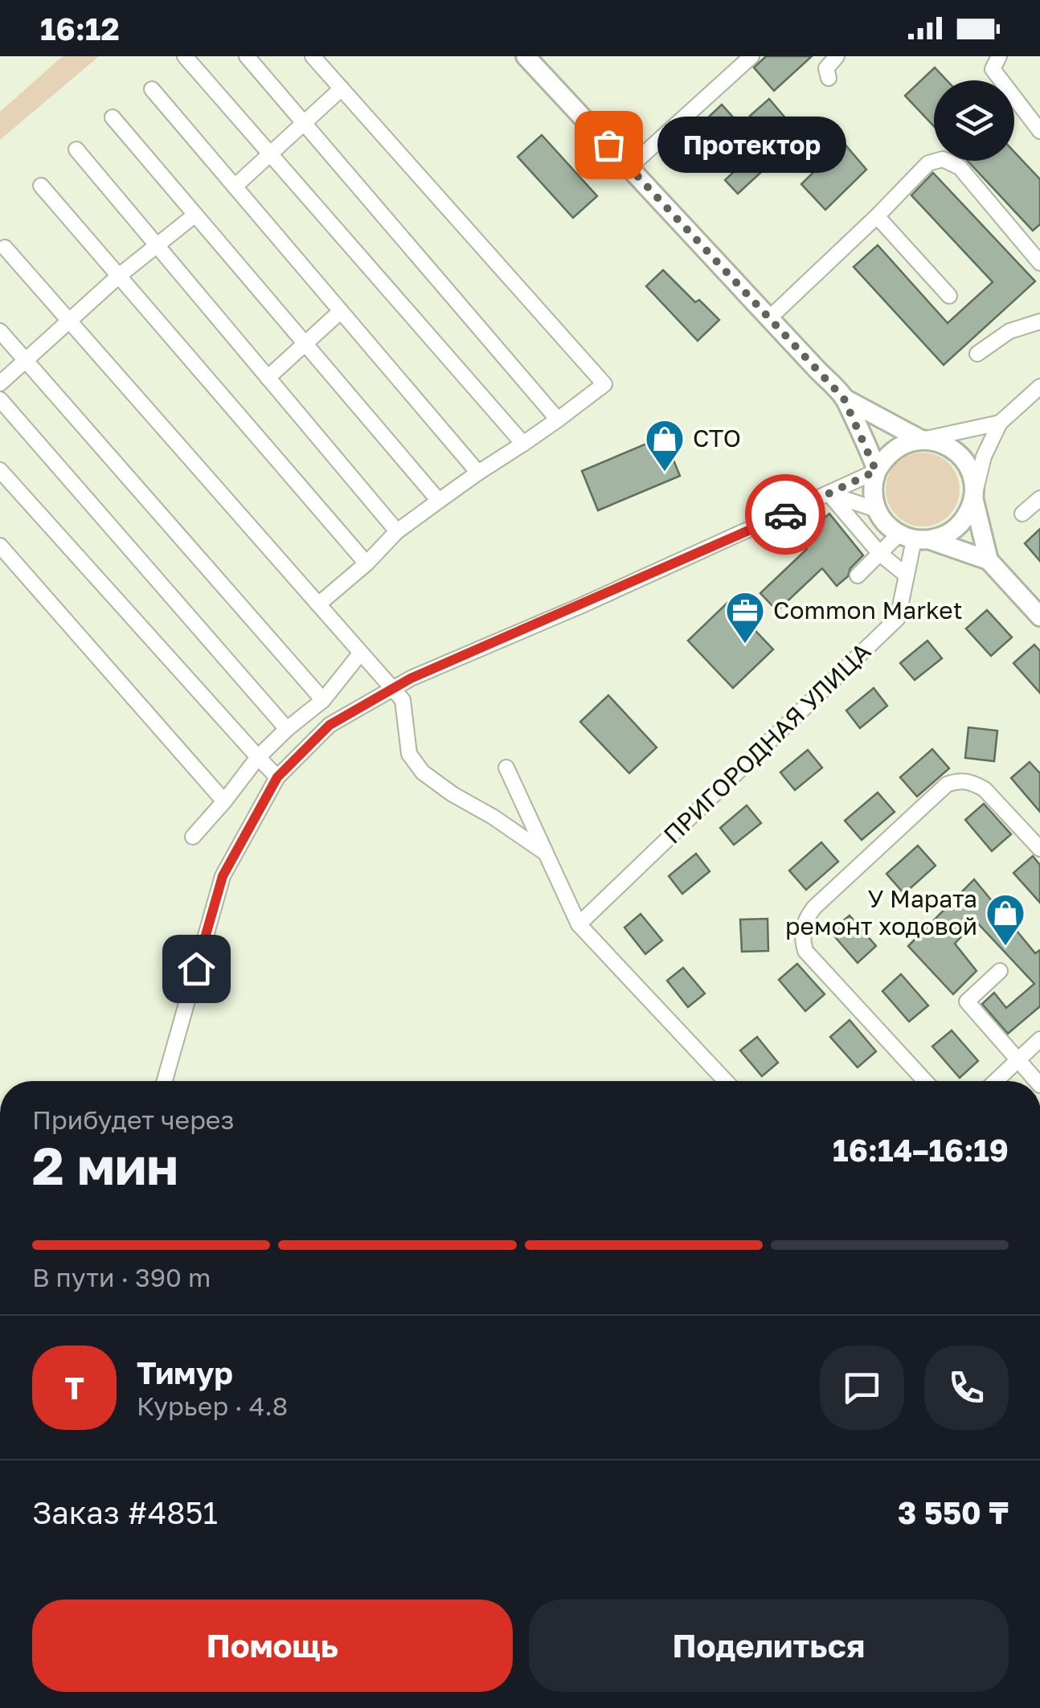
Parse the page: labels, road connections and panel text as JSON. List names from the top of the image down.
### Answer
{
  "streets": {
    "street": ["ПРИГОРОДНАЯ УЛИЦА"]
  },
  "places": {
    "other": ["Протектор"],
    "shop": ["СТО", "У Марата ремонт ходовой"],
    "office": ["Common Market"]
  },
  "page": {
    "status": "16:12",
    "bubble": "Протектор",
    "heading": ["2 мин", "Прибудет через", "16:14–16:19"],
    "panel": [
      "Тимур",
      "Курьер · 4.8",
      "Заказ #4851",
      "3 550 ₸"
    ],
    "bar": "В пути · 390 m",
    "round": "Т",
    "buttons": ["Помощь", "Поделиться"]
  }
}
